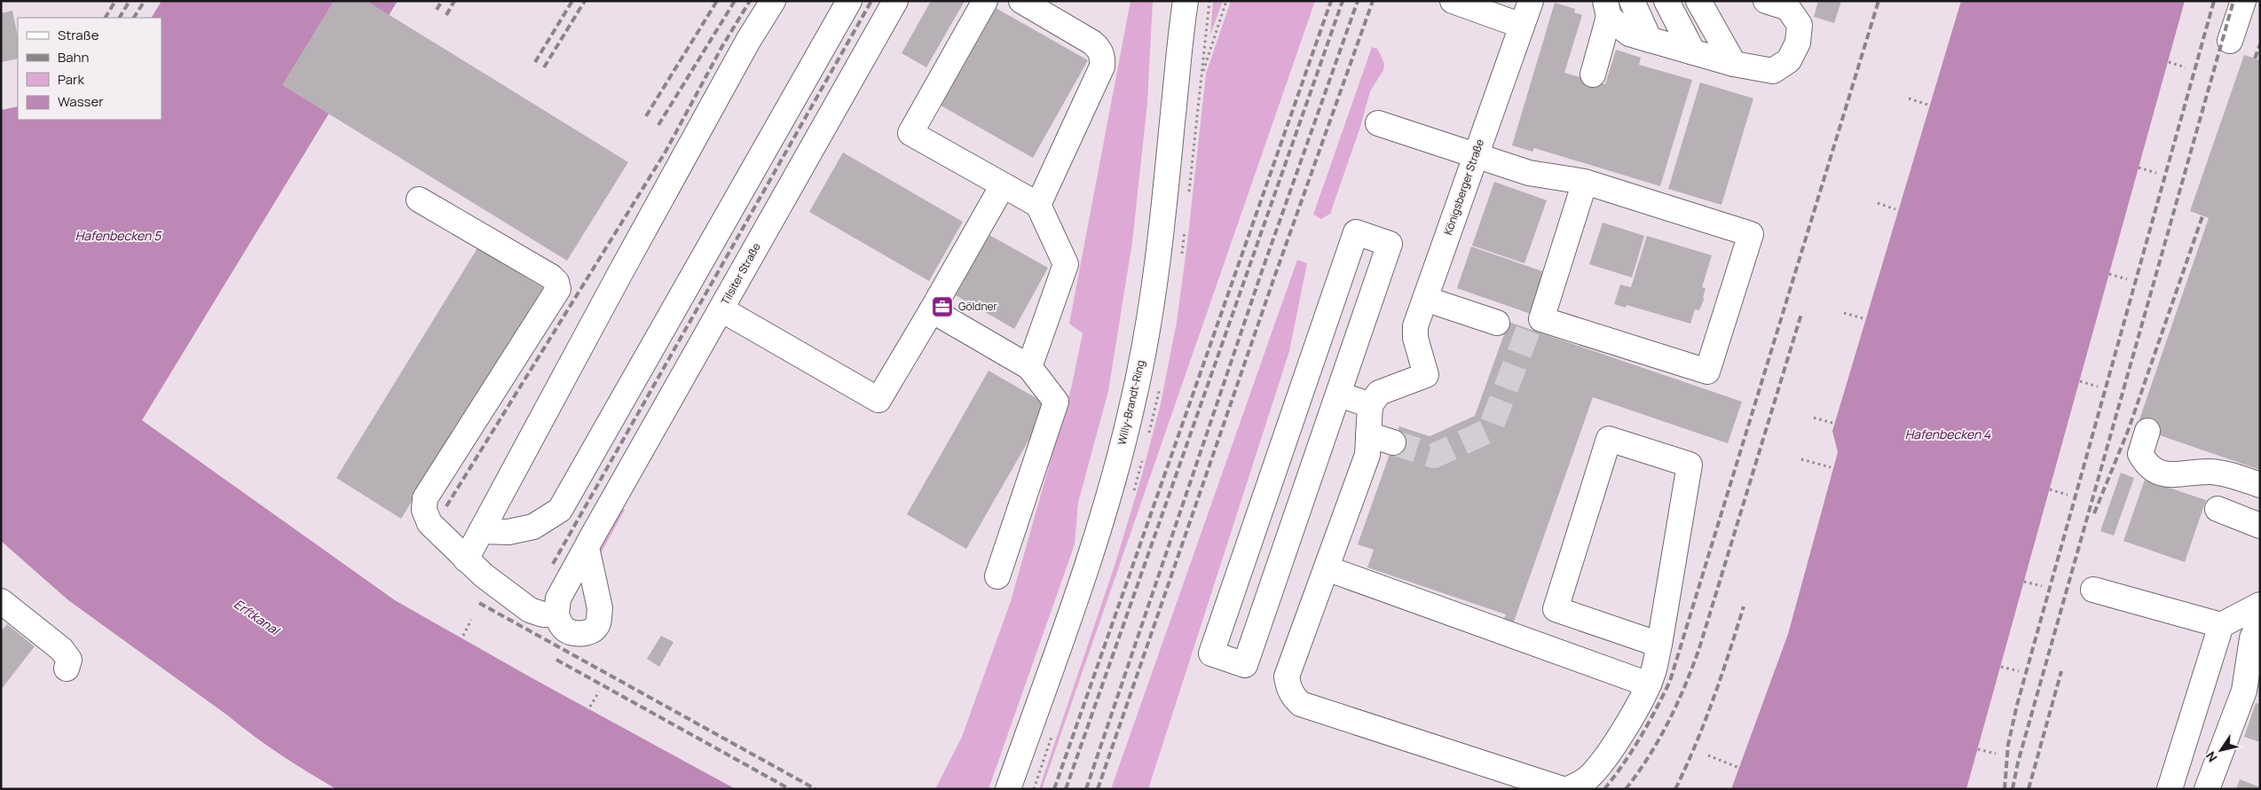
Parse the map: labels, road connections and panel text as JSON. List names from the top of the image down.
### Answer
{
  "streets": {
    "street": ["Königsberger Straße", "Tilsiter Straße", "Willy-Brandt-Ring"]
  },
  "water": ["Hafenbecken 5", "Hafenbecken 4", "Erftkanal"],
  "places": {
    "office": ["Göldner"]
  },
  "legend": [
    "Straße",
    "Bahn",
    "Park",
    "Wasser"
  ],
  "north": "bottom left"
}
